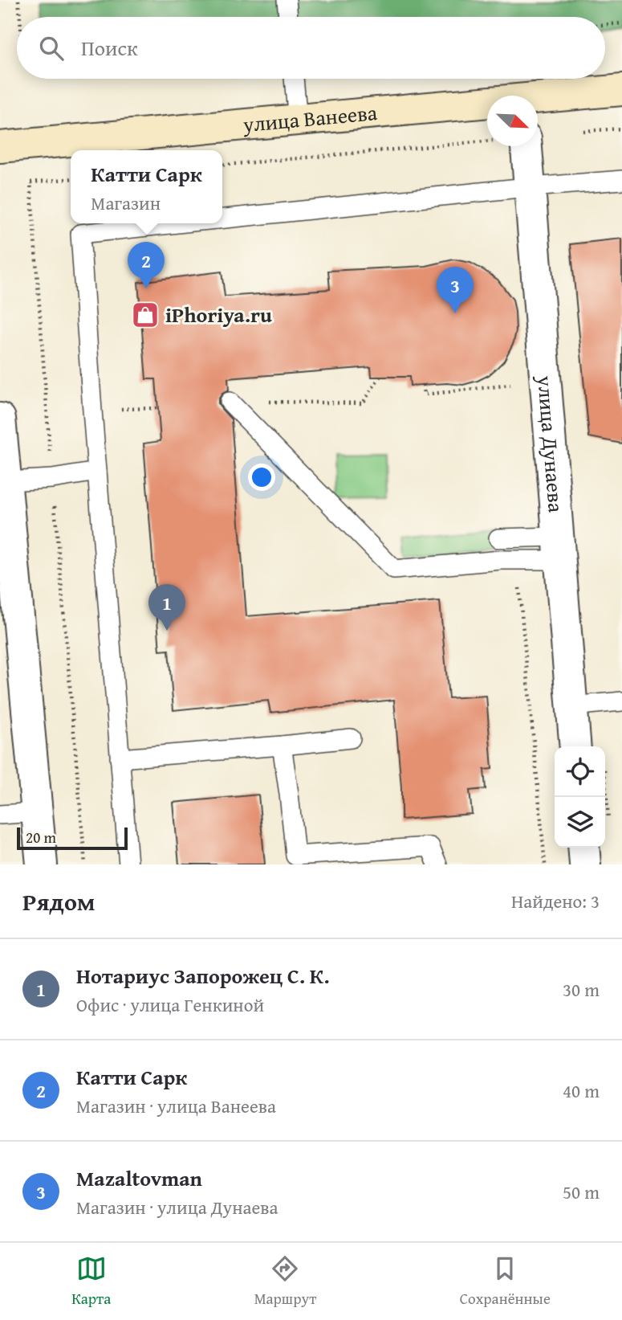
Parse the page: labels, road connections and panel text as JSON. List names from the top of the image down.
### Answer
{
  "streets": {
    "main road": ["улица Ванеева"],
    "street": ["улица Дунаева"]
  },
  "places": {
    "shop": ["iPhoriya.ru"]
  },
  "scale_bar": "20 m",
  "north": "bottom right",
  "page": {
    "search": "Поиск",
    "popup": ["Катти Сарк", "Магазин"],
    "pins": ["2", "3", "1"],
    "scale": "20 m",
    "heading": ["Рядом", "Найдено: 3"],
    "list": [
      {
        "mark": "1",
        "name": "Нотариус Запорожец С. К.",
        "note": "Офис · улица Генкиной",
        "value": "30 m"
      },
      {
        "mark": "2",
        "name": "Катти Сарк",
        "note": "Магазин · улица Ванеева",
        "value": "40 m"
      },
      {
        "mark": "3",
        "name": "Mazaltovman",
        "note": "Магазин · улица Дунаева",
        "value": "50 m"
      }
    ],
    "nav": ["Карта", "Маршрут", "Сохранённые"]
  }
}
